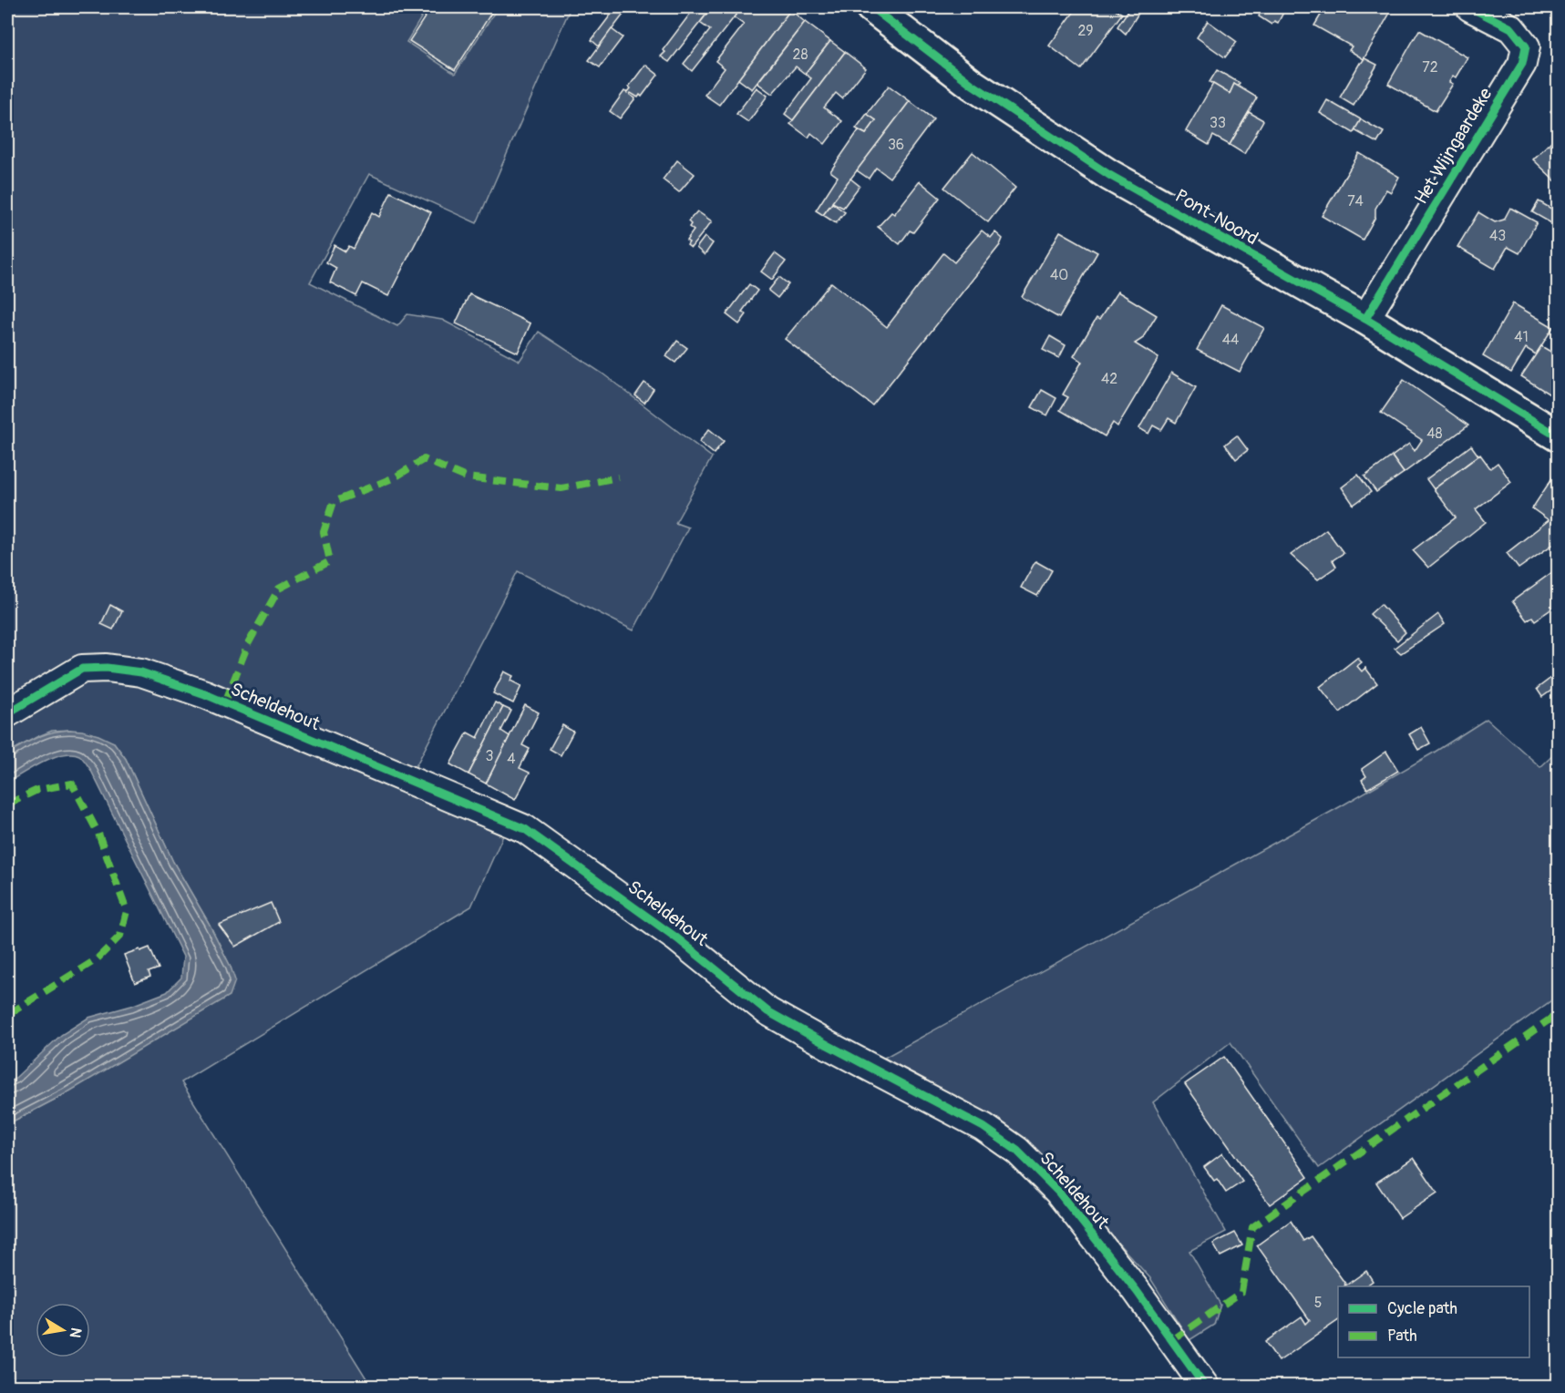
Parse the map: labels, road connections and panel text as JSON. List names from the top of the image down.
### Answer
{
  "streets": {
    "street": ["Het Wijngaardeke", "Pont-Noord", "Scheldehout"]
  },
  "crossings": [
    ["Het Wijngaardeke", "Pont-Noord"]
  ],
  "house_numbers": [
    "29",
    "28",
    "72",
    "33",
    "36",
    "74",
    "43",
    "40",
    "41",
    "44",
    "42",
    "48",
    "3",
    "4",
    "5"
  ],
  "legend": ["Cycle path", "Path"],
  "north": "right"
}
